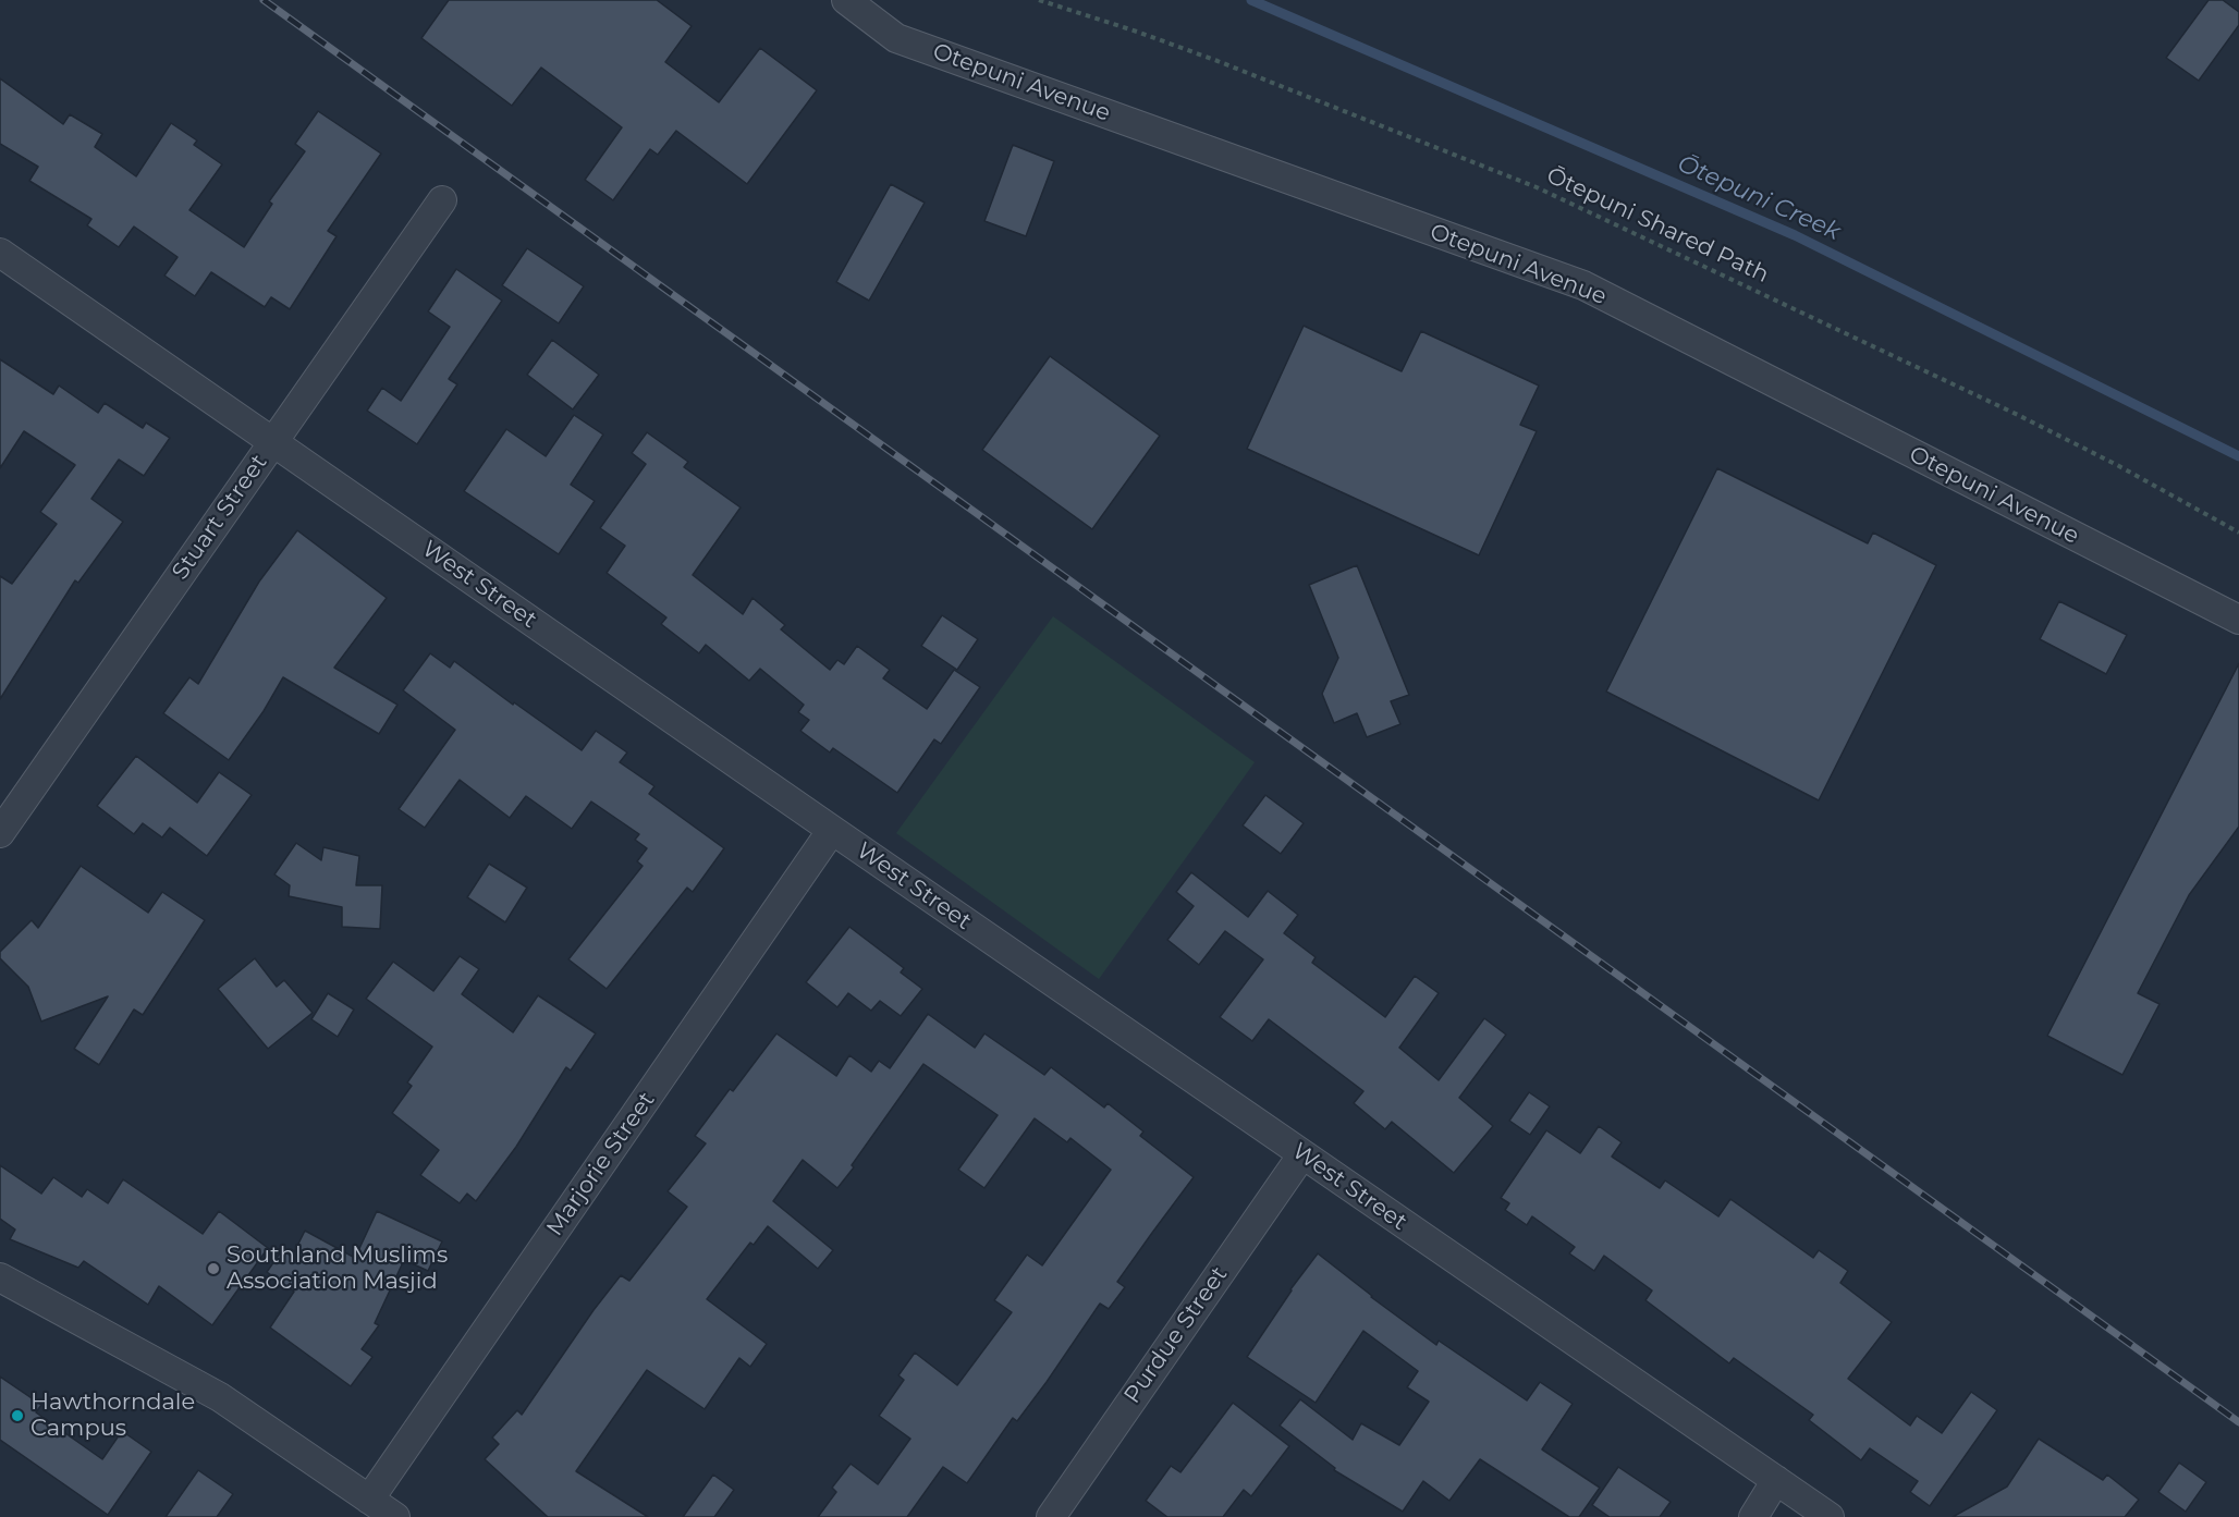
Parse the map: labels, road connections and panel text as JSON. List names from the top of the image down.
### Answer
{
  "streets": {
    "street": [
      "Otepuni Avenue",
      "Stuart Street",
      "West Street",
      "Marjorie Street",
      "Purdue Street"
    ],
    "path": ["Ōtepuni Shared Path"]
  },
  "crossings": [
    ["Stuart Street", "West Street"],
    ["West Street", "Marjorie Street"],
    ["West Street", "Purdue Street"]
  ],
  "water": ["Ōtepuni Creek"],
  "places": ["Southland Muslims Association Masjid", "Hawthorndale Campus"]
}
